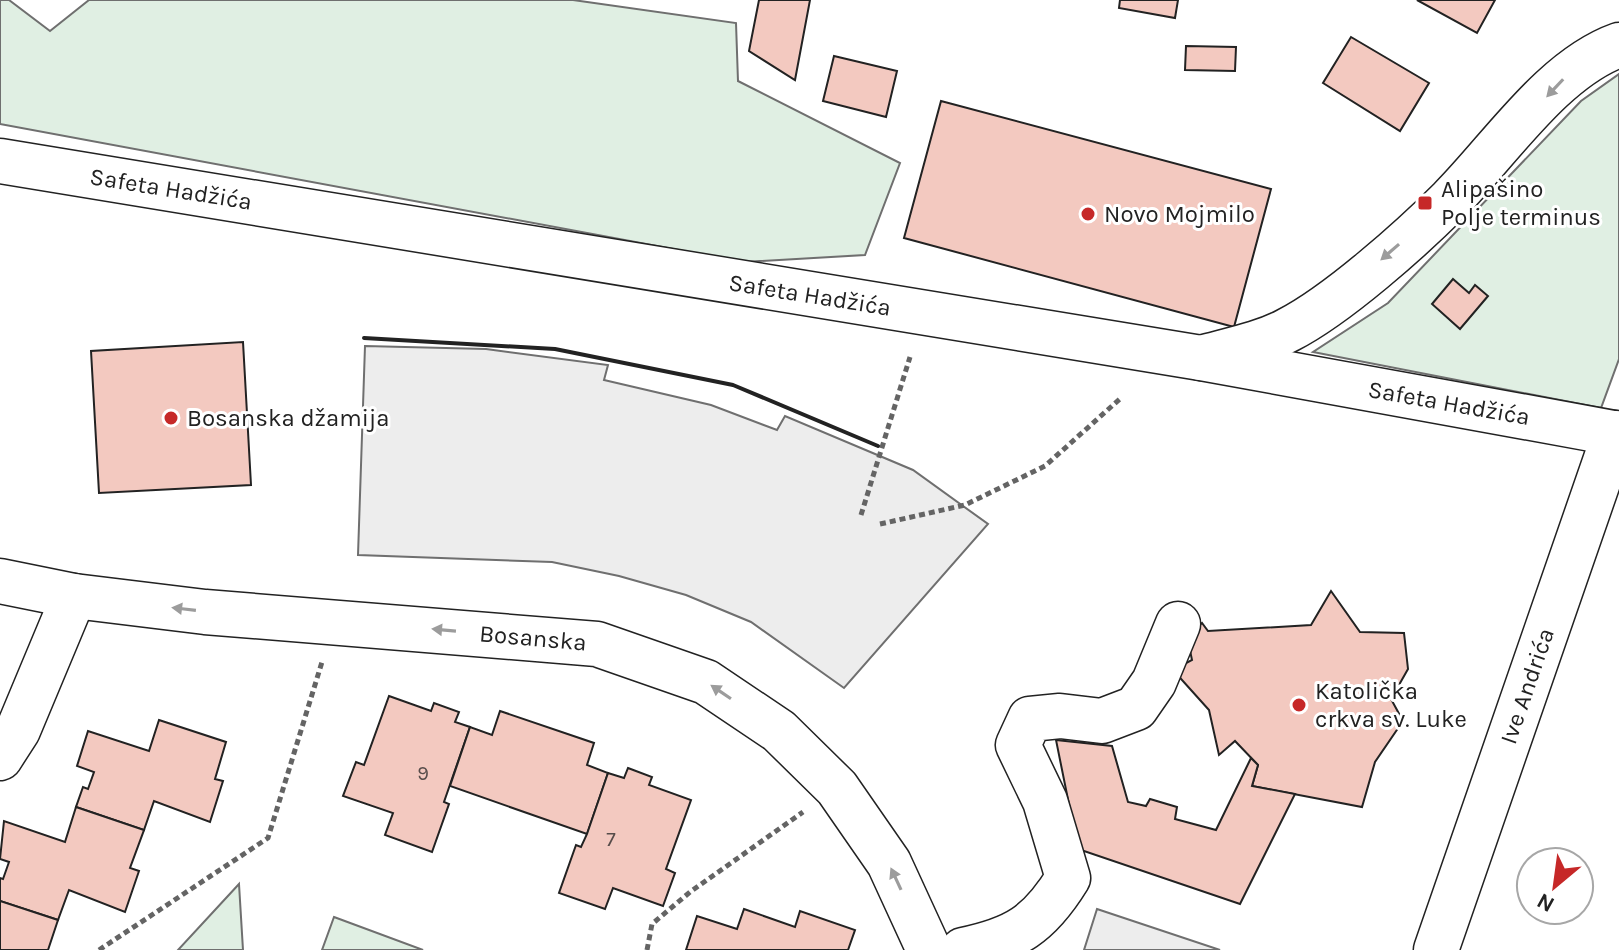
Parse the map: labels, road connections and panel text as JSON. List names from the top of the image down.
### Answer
{
  "streets": {
    "main road": ["Safeta Hadžića", "Bosanska", "Ive Andrića"]
  },
  "crossings": [
    ["Safeta Hadžića", "Ive Andrića"]
  ],
  "one_way": ["Bosanska"],
  "places": {
    "transit": ["Alipašino Polje terminus"],
    "other": ["Novo Mojmilo", "Bosanska džamija", "Katolička crkva sv. Luke"]
  },
  "house_numbers": ["9", "7"],
  "north": "bottom left"
}
